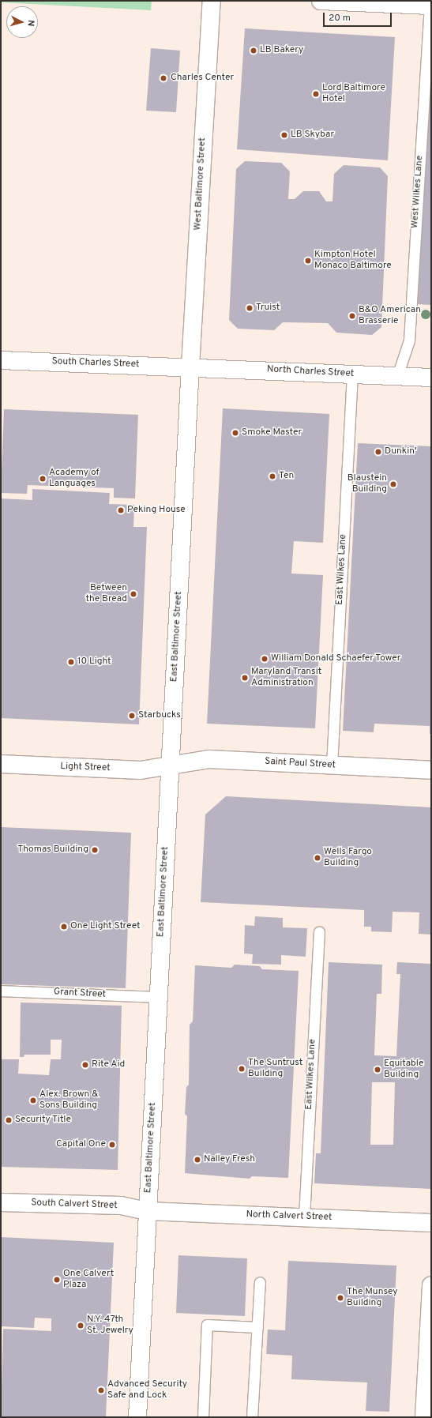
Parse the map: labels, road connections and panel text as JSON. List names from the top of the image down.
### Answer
{
  "streets": {
    "main road": [
      "West Baltimore Street",
      "South Charles Street",
      "North Charles Street",
      "East Baltimore Street",
      "Saint Paul Street",
      "Light Street",
      "South Calvert Street",
      "North Calvert Street"
    ],
    "lane": ["West Wilkes Lane", "East Wilkes Lane", "Grant Street"]
  },
  "crossings": [
    ["West Baltimore Street", "South Charles Street"],
    ["West Baltimore Street", "North Charles Street"],
    ["West Baltimore Street", "East Baltimore Street"],
    ["West Wilkes Lane", "North Charles Street"],
    ["South Charles Street", "North Charles Street"],
    ["South Charles Street", "East Baltimore Street"],
    ["North Charles Street", "East Wilkes Lane"],
    ["North Charles Street", "East Baltimore Street"],
    ["East Wilkes Lane", "Saint Paul Street"],
    ["East Wilkes Lane", "North Calvert Street"],
    ["East Baltimore Street", "Saint Paul Street"],
    ["East Baltimore Street", "Light Street"],
    ["East Baltimore Street", "Grant Street"],
    ["East Baltimore Street", "South Calvert Street"],
    ["East Baltimore Street", "North Calvert Street"],
    ["Saint Paul Street", "Light Street"],
    ["South Calvert Street", "North Calvert Street"]
  ],
  "places": [
    "LB Bakery",
    "Charles Center",
    "Lord Baltimore Hotel",
    "LB Skybar",
    "Kimpton Hotel Monaco Baltimore",
    "Truist",
    "B&O American Brasserie",
    "Smoke Master",
    "Dunkin'",
    "Ten",
    "Academy of Languages",
    "Blaustein Building",
    "Peking House",
    "Between the Bread",
    "William Donald Schaefer Tower",
    "10 Light",
    "Maryland Transit Administration",
    "Starbucks",
    "Thomas Building",
    "Wells Fargo Building",
    "One Light Street",
    "Rite Aid",
    "The Suntrust Building",
    "Equitable Building",
    "Alex. Brown & Sons Building",
    "Security Title",
    "Capital One",
    "Nalley Fresh",
    "One Calvert Plaza",
    "The Munsey Building",
    "N.Y. 47th St. Jewelry",
    "Advanced Security Safe and Lock"
  ],
  "scale_bar": "20 m",
  "north": "right"
}
